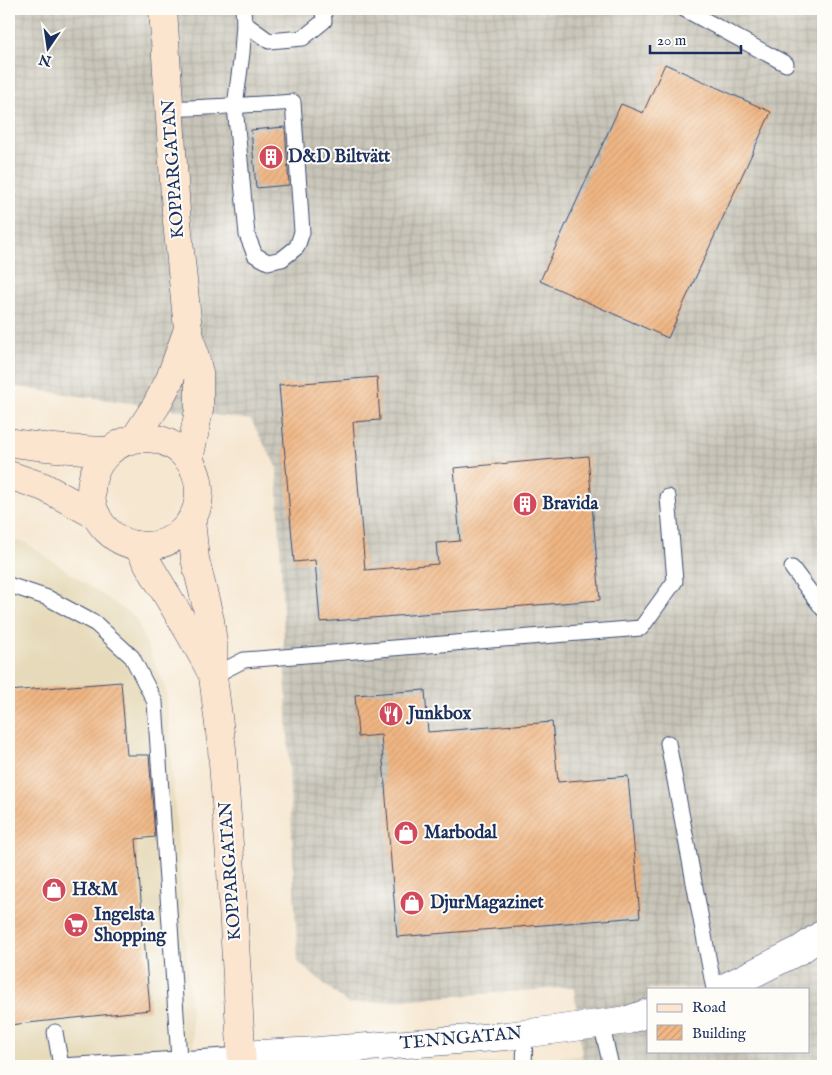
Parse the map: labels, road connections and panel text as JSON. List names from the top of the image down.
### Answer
{
  "streets": {
    "street": ["KOPPARGATAN", "TENNGATAN"]
  },
  "crossings": [
    ["KOPPARGATAN", "TENNGATAN"]
  ],
  "places": {
    "building": ["D&D Biltvätt", "Bravida"],
    "restaurant": ["Junkbox"],
    "shop": ["Marbodal", "H&M", "DjurMagazinet"],
    "supermarket": ["Ingelsta Shopping"]
  },
  "legend": ["Road", "Building"],
  "scale_bar": "20 m",
  "north": "bottom"
}
